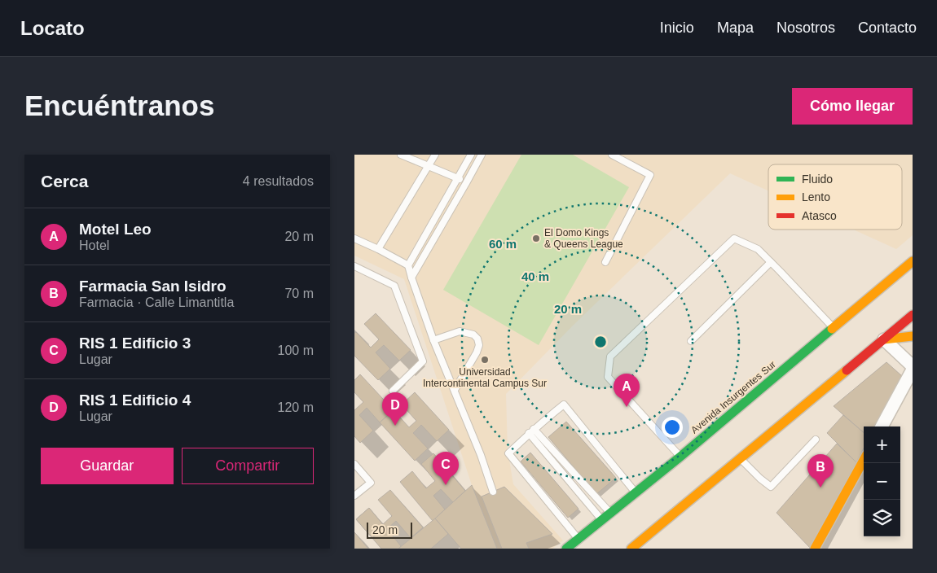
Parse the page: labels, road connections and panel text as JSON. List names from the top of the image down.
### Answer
{
  "streets": {
    "main road": ["Avenida Insurgentes Sur"]
  },
  "places": ["El Domo Kings & Queens League", "Universidad Intercontinental Campus Sur"],
  "legend": ["Fluido", "Lento", "Atasco"],
  "scale_bar": "20 m",
  "page": {
    "header": "Locato",
    "nav": [
      "Inicio",
      "Mapa",
      "Nosotros",
      "Contacto"
    ],
    "buttons": [
      "Cómo llegar",
      ["Guardar", "Compartir"]
    ],
    "title": "Encuéntranos",
    "heading": ["Cerca", "4 resultados"],
    "list": [
      {
        "mark": "A",
        "name": "Motel Leo",
        "note": "Hotel",
        "value": "20 m"
      },
      {
        "mark": "B",
        "name": "Farmacia San Isidro",
        "note": "Farmacia · Calle Limantitla",
        "value": "70 m"
      },
      {
        "mark": "C",
        "name": "RIS 1 Edificio 3",
        "note": "Lugar",
        "value": "100 m"
      },
      {
        "mark": "D",
        "name": "RIS 1 Edificio 4",
        "note": "Lugar",
        "value": "120 m"
      }
    ],
    "pins": [
      "A",
      "D",
      "C",
      "B"
    ],
    "map_buttons": ["+", "−"],
    "scale": "20 m"
  },
  "rings": ["60 m", "40 m", "20 m"]
}
